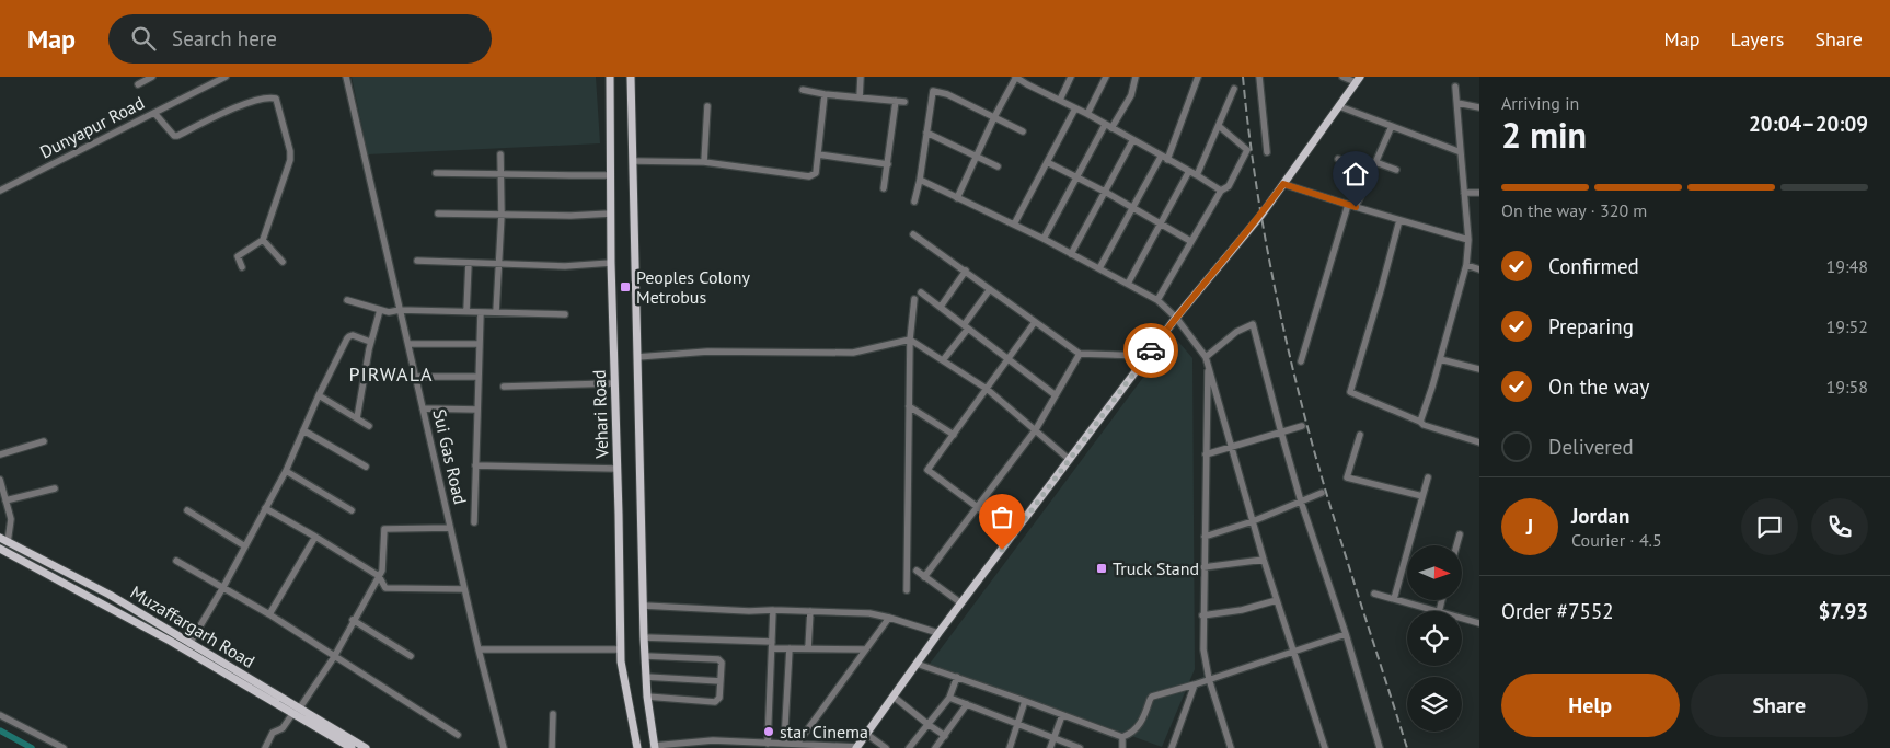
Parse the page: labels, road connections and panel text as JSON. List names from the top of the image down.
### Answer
{
  "streets": {
    "main road": ["Vehari Road", "Muzaffargarh Road"],
    "street": ["Dunyapur Road", "Sui Gas Road"]
  },
  "districts": ["PIRWALA"],
  "places": {
    "transit": ["Peoples Colony Metrobus", "Truck Stand"],
    "other": ["star Cinema"]
  },
  "north": "right",
  "page": {
    "header": "Map",
    "search": "Search here",
    "nav": ["Map", "Layers", "Share"],
    "heading": ["2 min", "Arriving in", "20:04–20:09"],
    "panel": [
      "Jordan",
      "Courier · 4.5",
      "Order #7552",
      "$7.93"
    ],
    "bar": "On the way · 320 m",
    "list": [
      ["Confirmed", "19:48"],
      ["Preparing", "19:52"],
      ["On the way", "19:58"],
      "Delivered"
    ],
    "round": "J",
    "buttons": ["Help", "Share"]
  }
}
